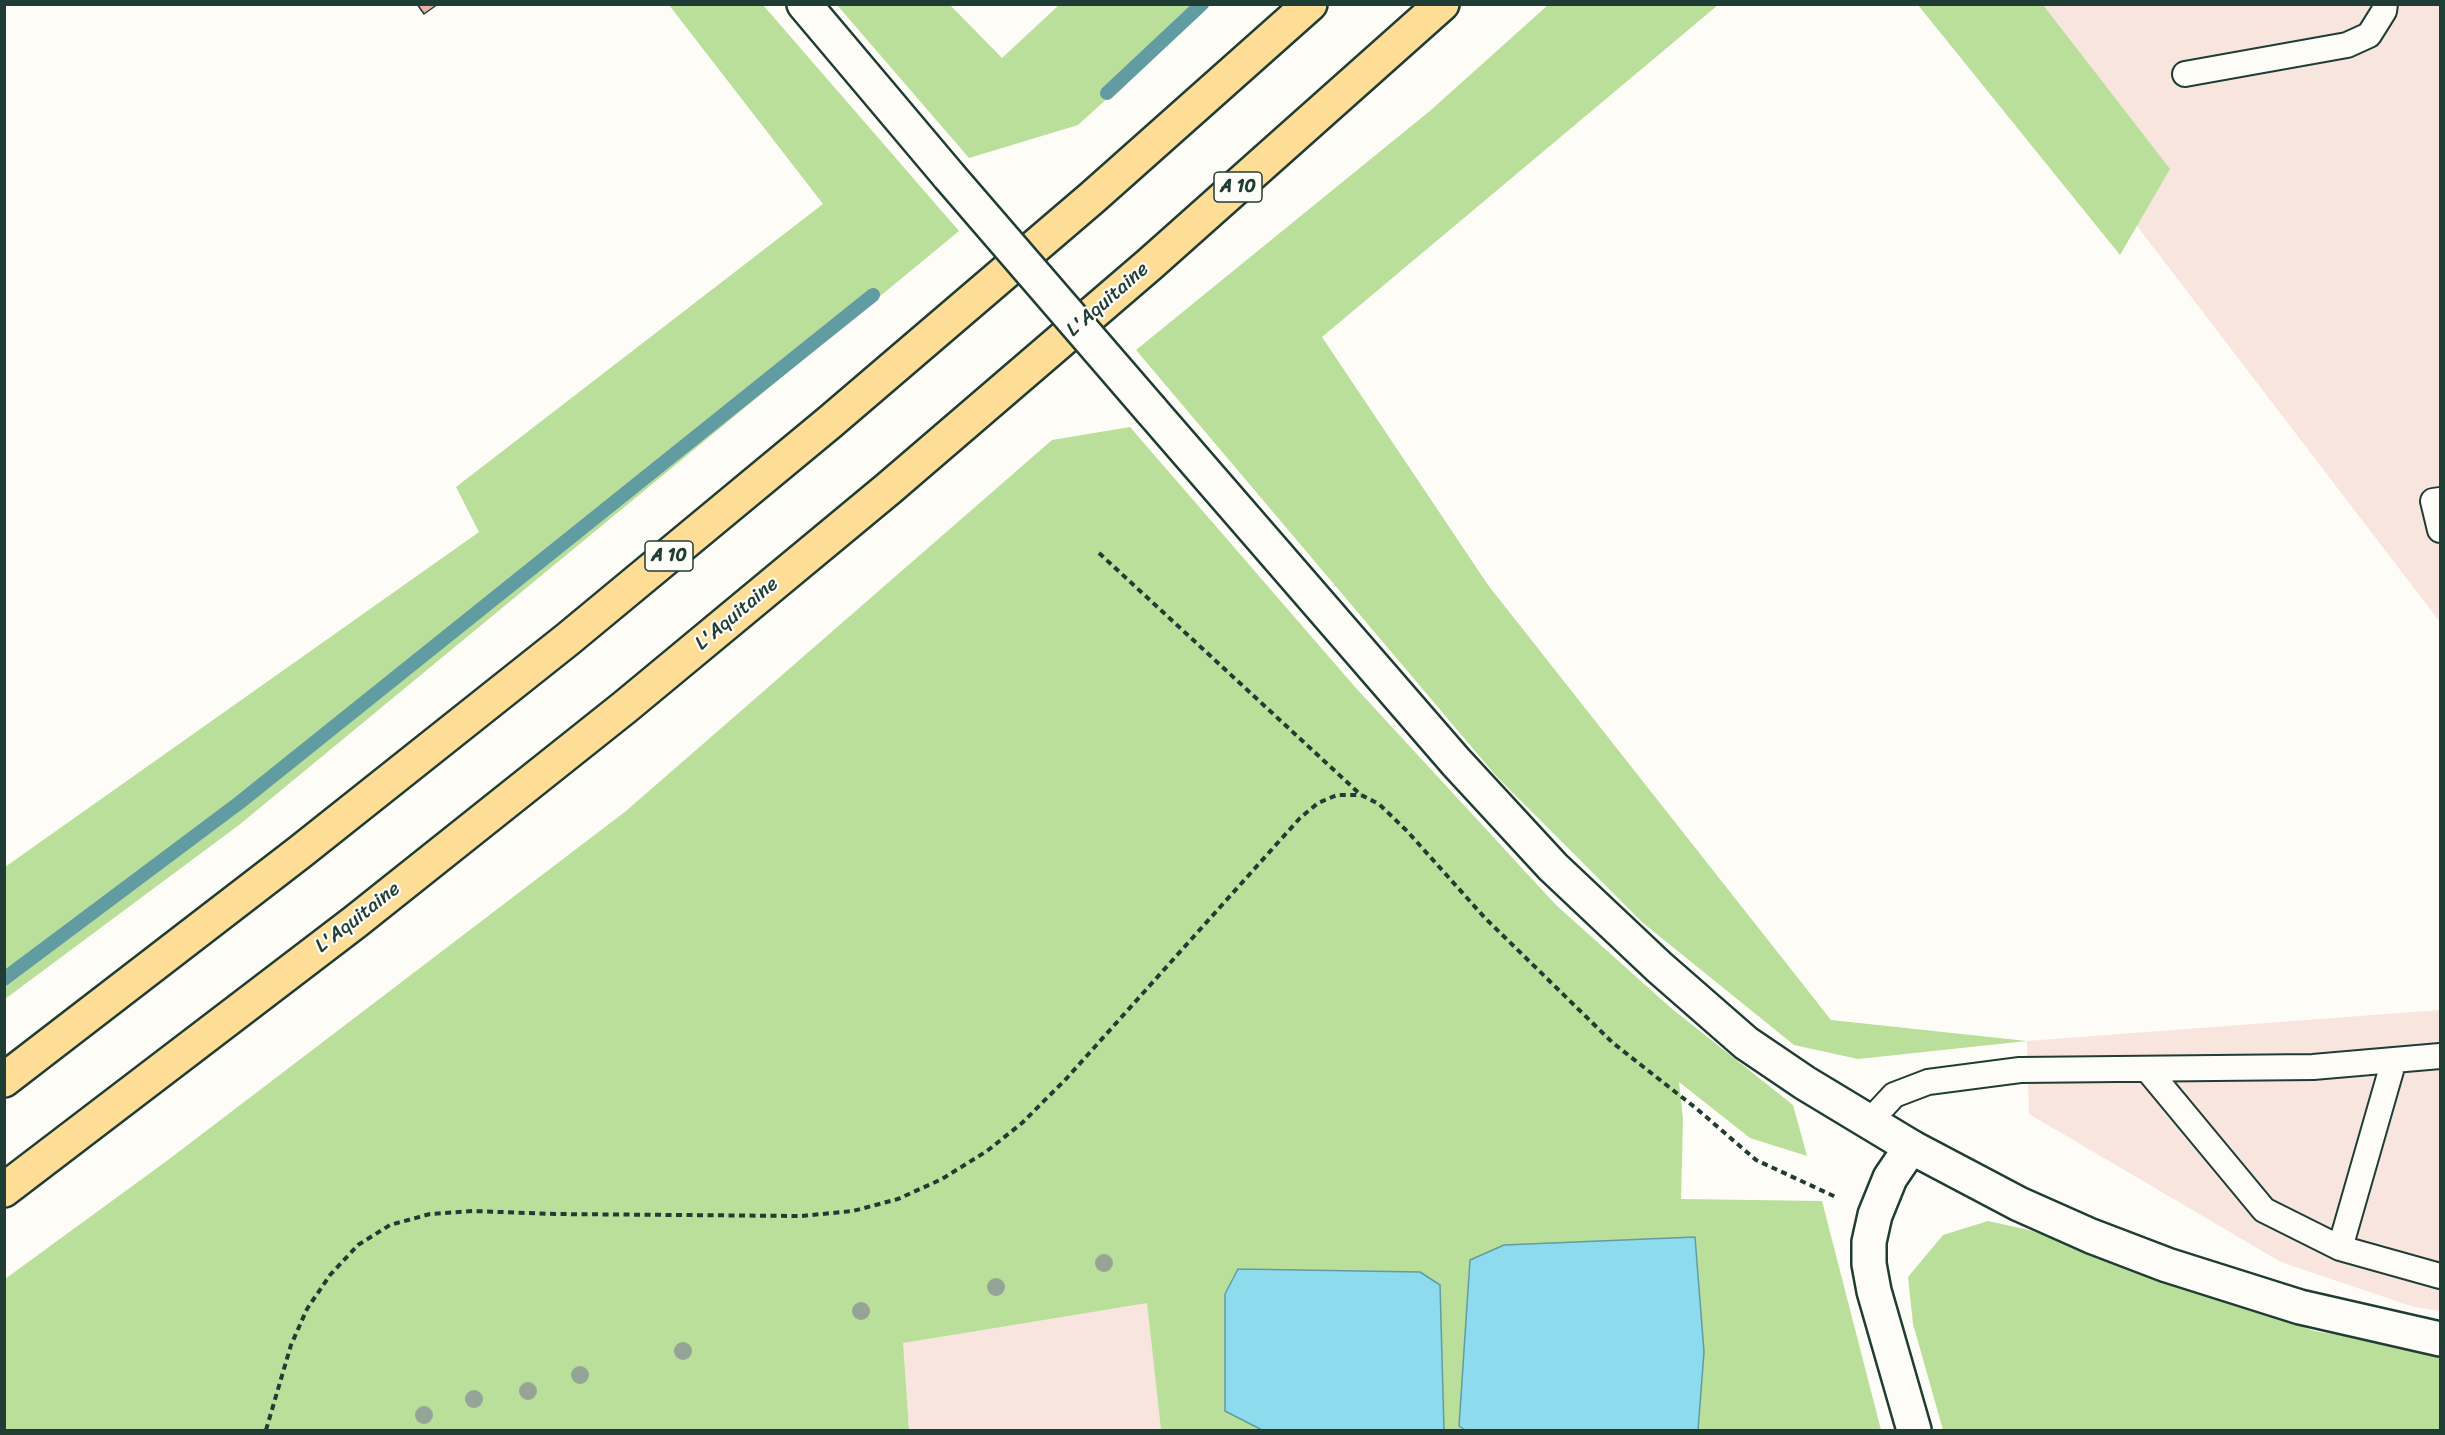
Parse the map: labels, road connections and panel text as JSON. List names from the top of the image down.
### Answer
{
  "streets": {
    "highway": ["A 10", "L'Aquitaine"]
  }
}
